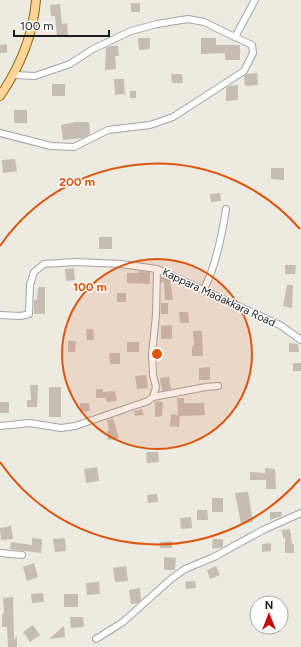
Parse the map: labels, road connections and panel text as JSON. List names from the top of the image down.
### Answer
{
  "streets": {
    "street": ["Kappara Madakkara Road"]
  },
  "scale_bar": "100 m",
  "north": "top",
  "rings": ["200 m", "100 m"]
}
